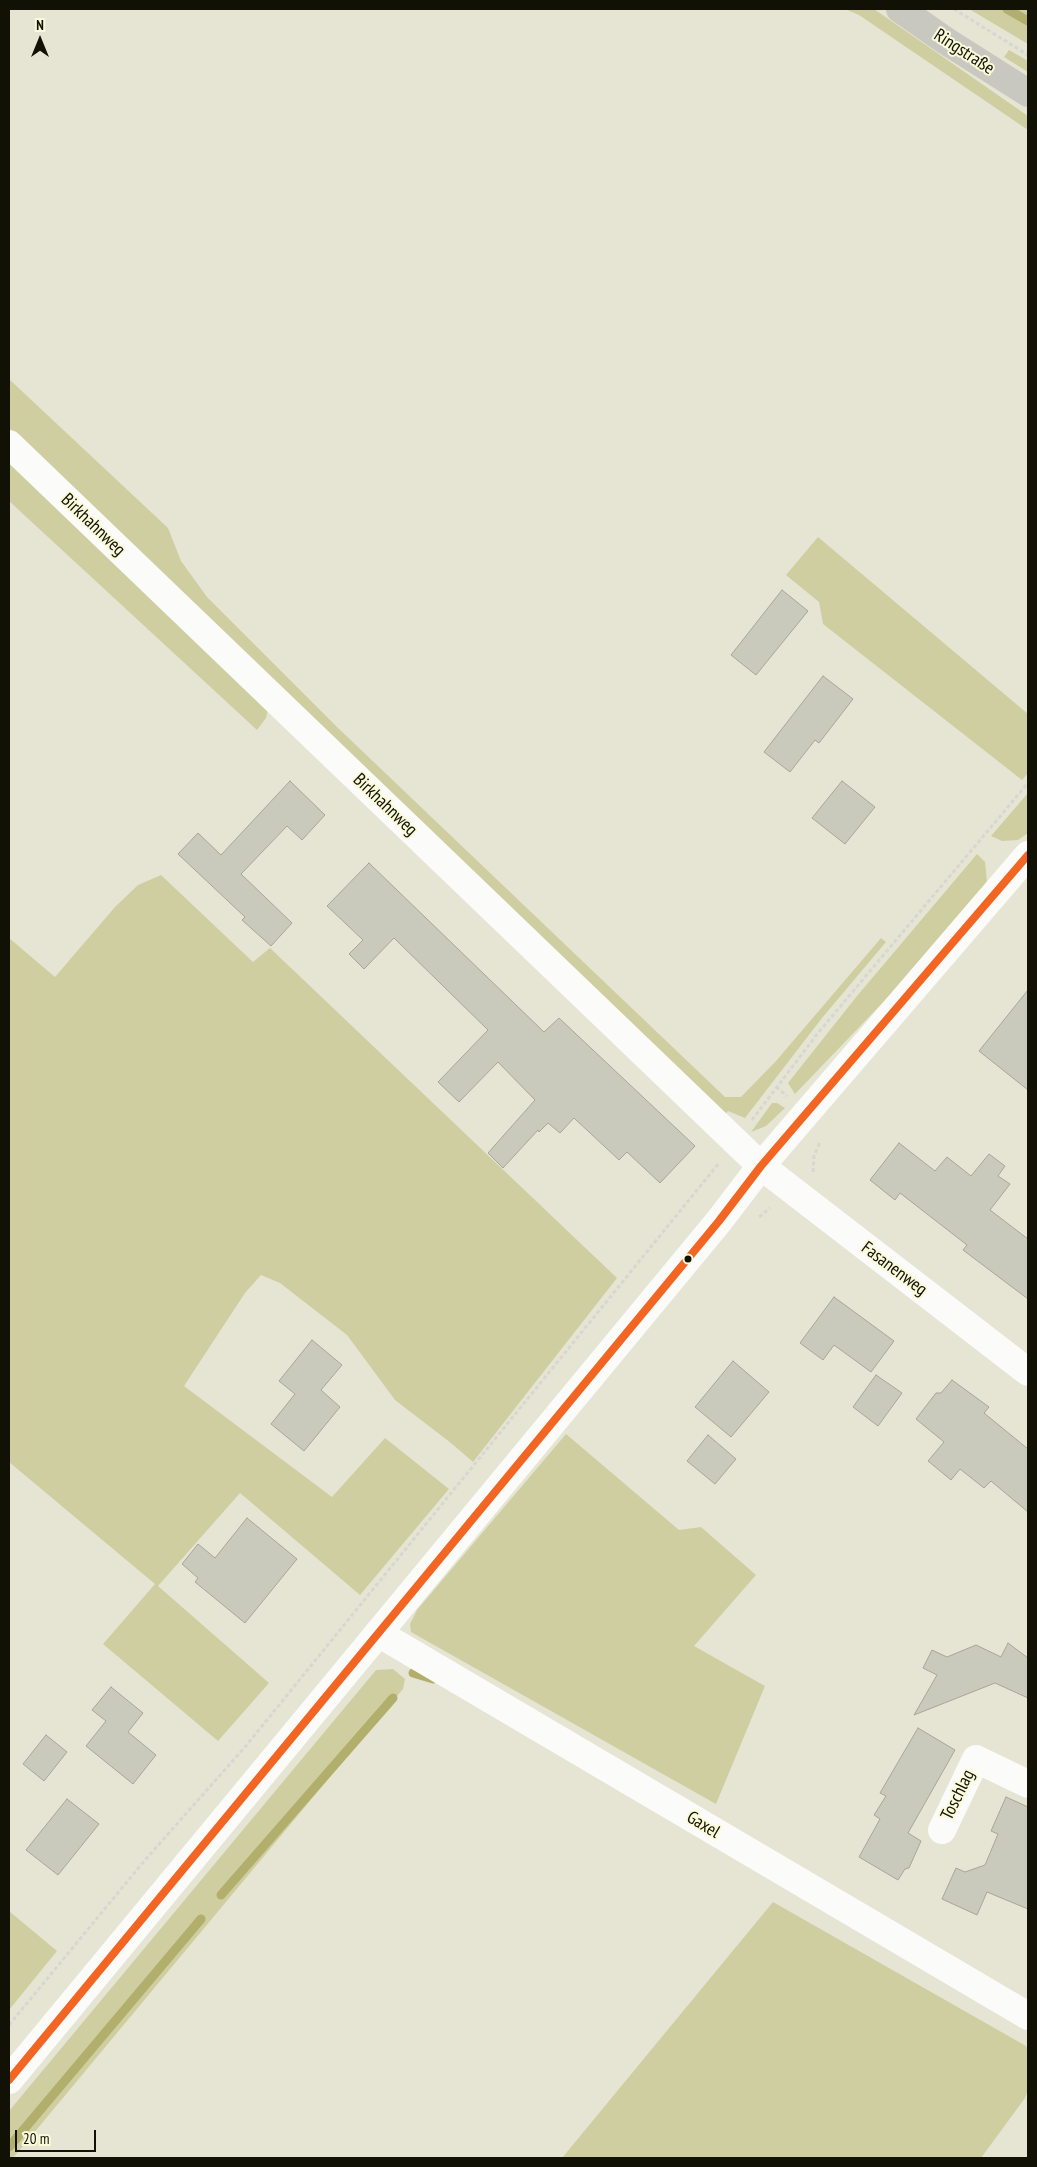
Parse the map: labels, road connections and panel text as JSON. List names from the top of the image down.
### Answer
{
  "streets": {
    "main road": ["Ringstraße"],
    "street": [
      "Birkhahnweg",
      "Fasanenweg",
      "Toschlag",
      "Gaxel"
    ]
  },
  "crossings": [
    ["Birkhahnweg", "Fasanenweg"]
  ],
  "scale_bar": "20 m",
  "north": "top"
}
